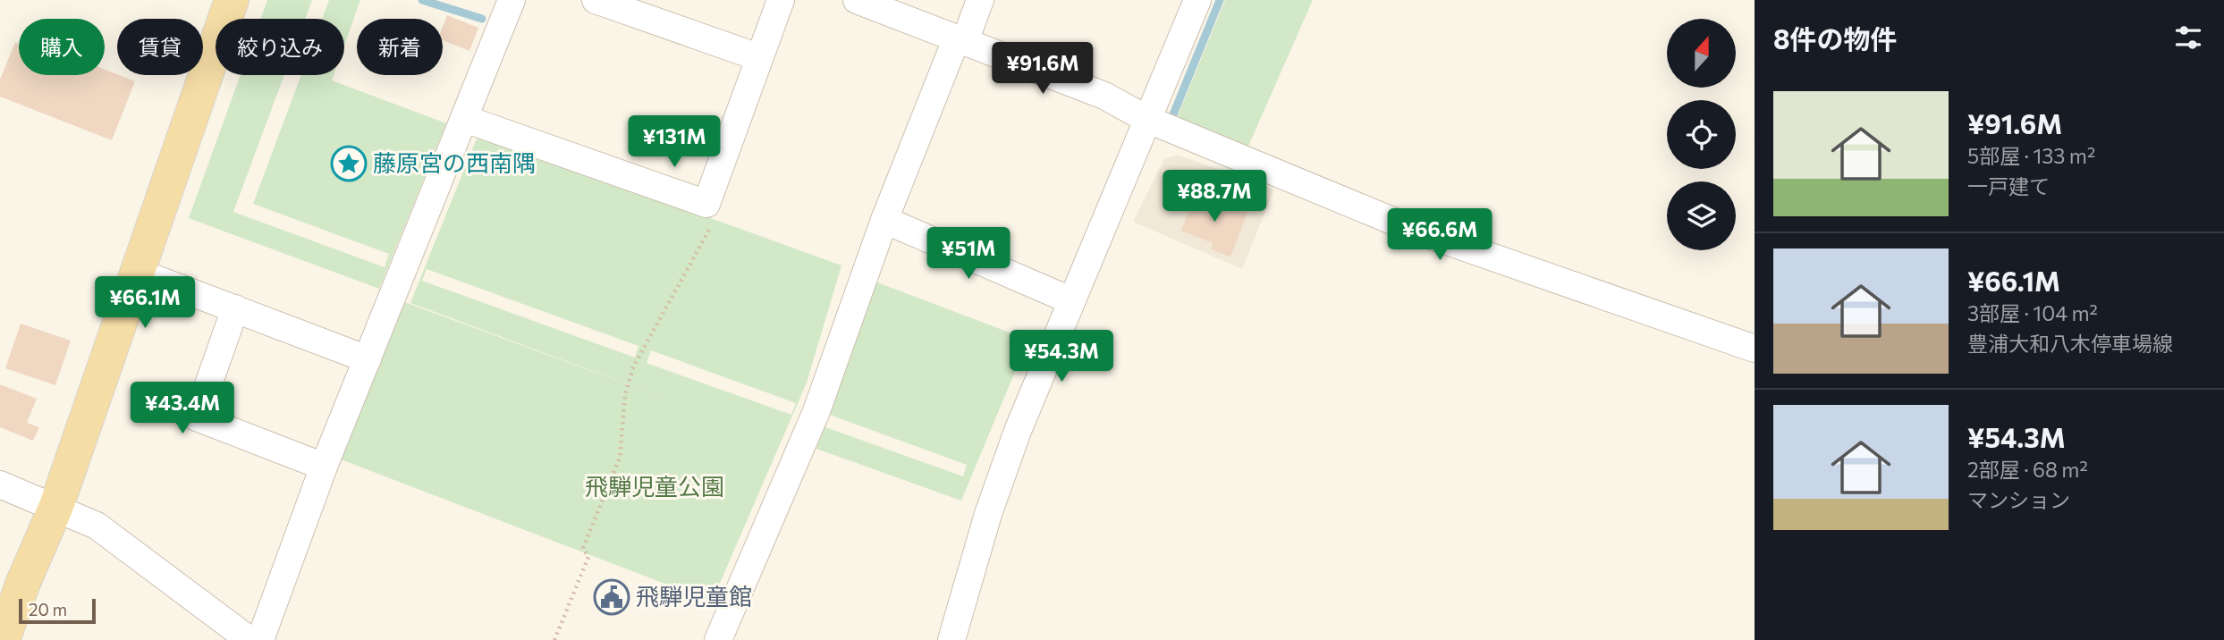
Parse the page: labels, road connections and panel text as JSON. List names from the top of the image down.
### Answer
{
  "parks": ["飛騨児童公園"],
  "places": {
    "place": ["藤原宮の西南隅"],
    "public building": ["飛騨児童館"]
  },
  "scale_bar": "20 m",
  "north": "top",
  "page": {
    "heading": "8件の物件",
    "chip": [
      "購入",
      "賃貸",
      "絞り込み",
      "新着"
    ],
    "price": [
      "¥91.6M",
      "¥131M",
      "¥88.7M",
      "¥66.6M",
      "¥51M",
      "¥66.1M",
      "¥54.3M",
      "¥43.4M"
    ],
    "list": [
      {
        "name": "¥91.6M",
        "note": "5部屋 · 133 m² · 一戸建て"
      },
      {
        "name": "¥66.1M",
        "note": "3部屋 · 104 m² · 豊浦大和八木停車場線"
      },
      {
        "name": "¥54.3M",
        "note": "2部屋 · 68 m² · マンション"
      }
    ],
    "scale": "20 m"
  }
}
